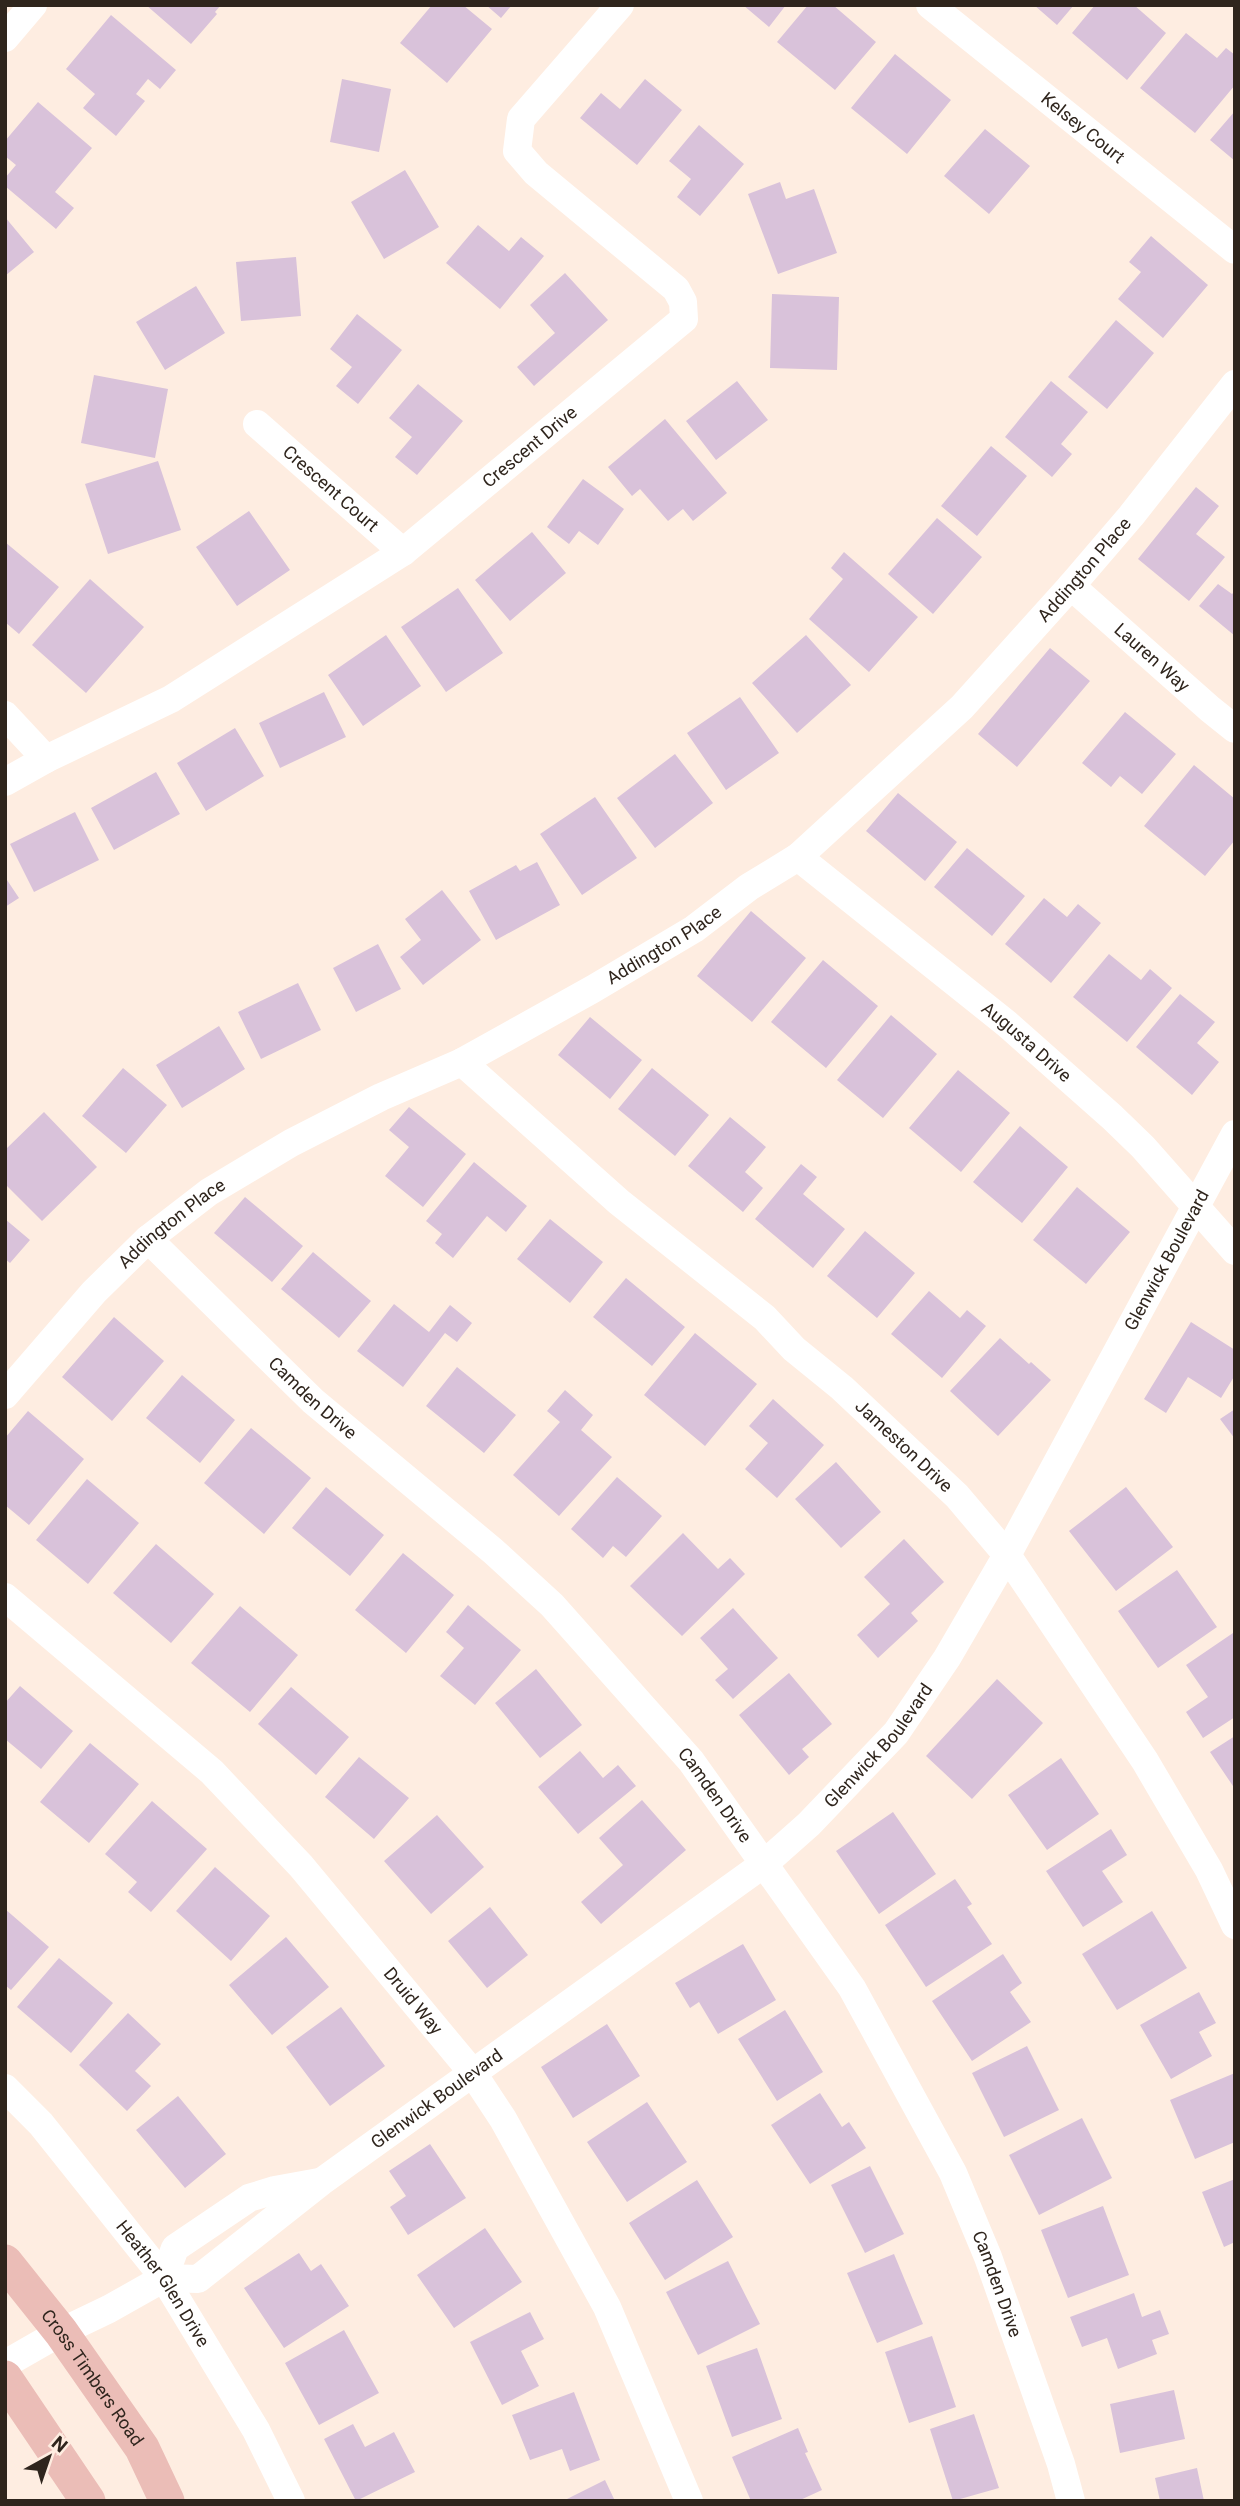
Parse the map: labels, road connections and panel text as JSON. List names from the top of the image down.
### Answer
{
  "streets": {
    "main road": ["Cross Timbers Road"],
    "street": [
      "Kelsey Court",
      "Crescent Drive",
      "Crescent Court",
      "Addington Place",
      "Lauren Way",
      "Augusta Drive",
      "Glenwick Boulevard",
      "Camden Drive",
      "Jameston Drive",
      "Druid Way",
      "Heather Glen Drive"
    ]
  },
  "crossings": [
    ["Crescent Drive", "Crescent Court"],
    ["Addington Place", "Lauren Way"],
    ["Addington Place", "Augusta Drive"],
    ["Addington Place", "Camden Drive"],
    ["Addington Place", "Jameston Drive"],
    ["Augusta Drive", "Glenwick Boulevard"],
    ["Glenwick Boulevard", "Camden Drive"],
    ["Glenwick Boulevard", "Jameston Drive"],
    ["Glenwick Boulevard", "Druid Way"],
    ["Glenwick Boulevard", "Heather Glen Drive"]
  ],
  "north": "top right"
}
